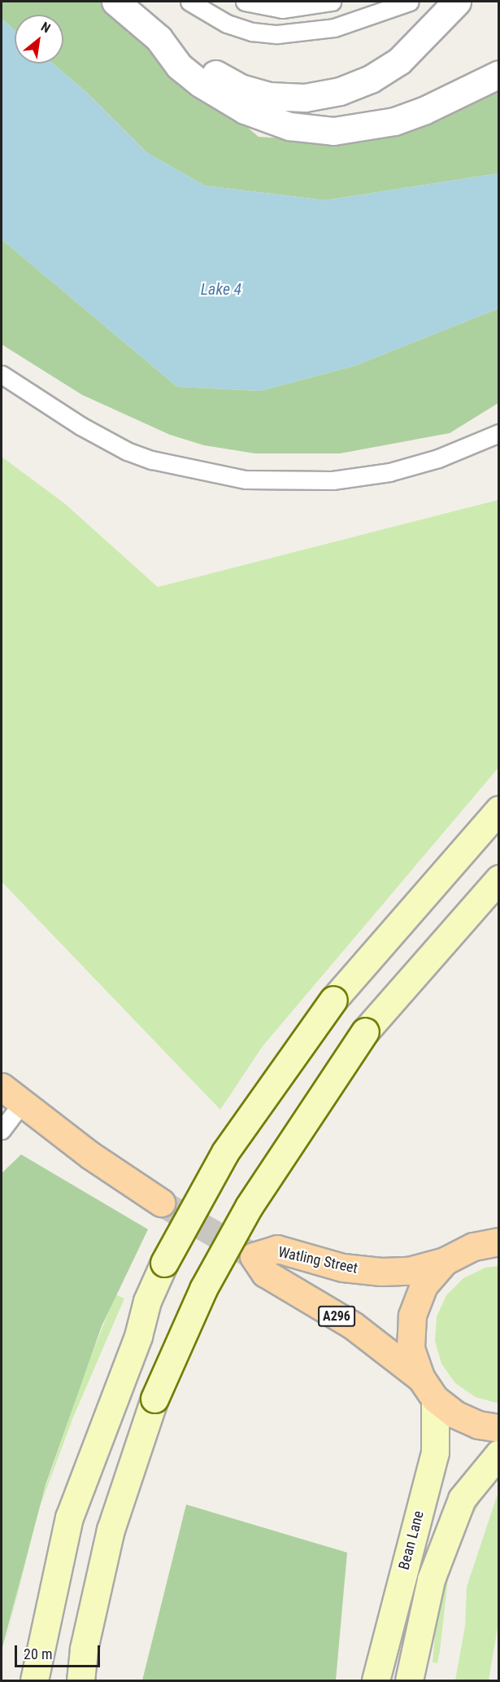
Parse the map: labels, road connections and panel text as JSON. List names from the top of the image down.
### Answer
{
  "streets": {
    "main road": ["Watling Street", "A296", "Bean Lane"]
  },
  "crossings": [
    ["Watling Street", "Bean Lane"]
  ],
  "water": ["Lake 4"],
  "scale_bar": "20 m",
  "north": "top right"
}
